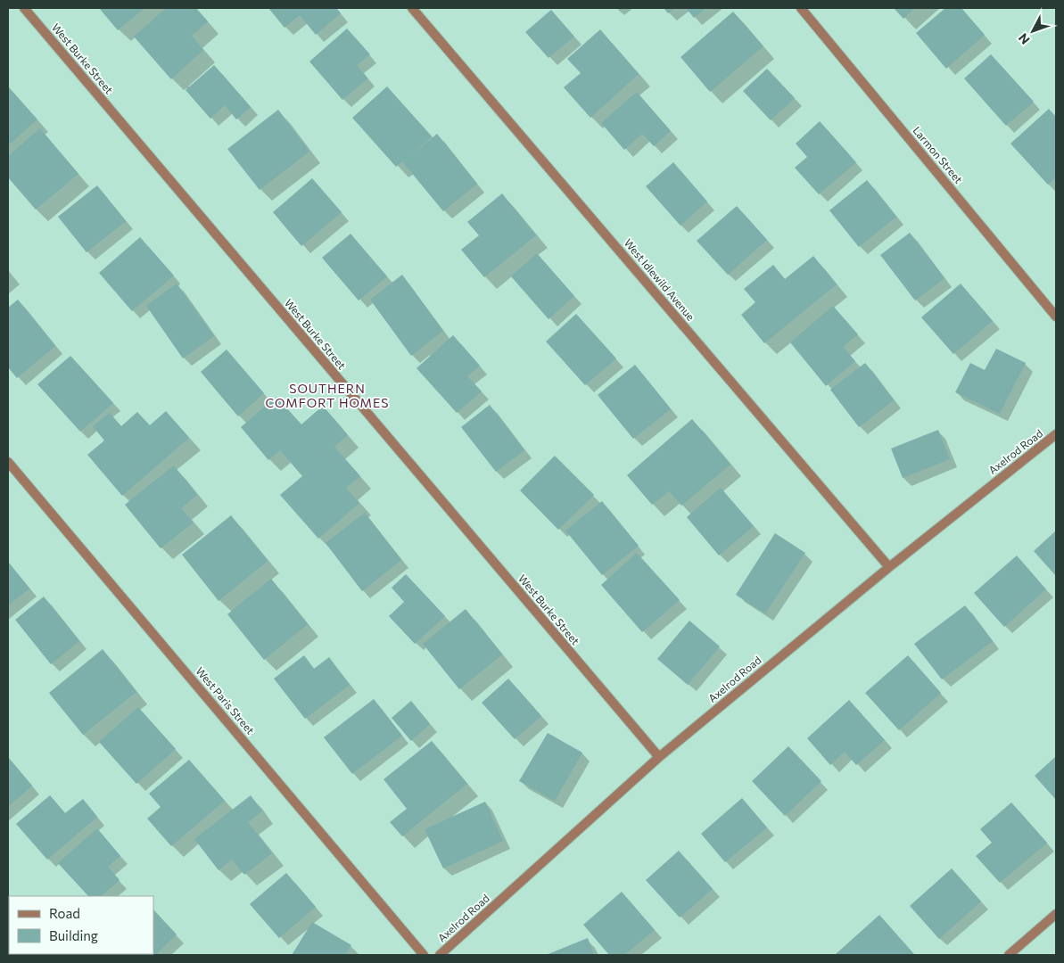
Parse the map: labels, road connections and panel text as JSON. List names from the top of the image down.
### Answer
{
  "streets": {
    "street": [
      "West Burke Street",
      "Larmon Street",
      "West Idlewild Avenue",
      "Axelrod Road",
      "West Paris Street"
    ]
  },
  "crossings": [
    ["West Burke Street", "Axelrod Road"],
    ["West Idlewild Avenue", "Axelrod Road"]
  ],
  "districts": ["SOUTHERN COMFORT HOMES"],
  "legend": ["Road", "Building"],
  "north": "bottom left"
}
